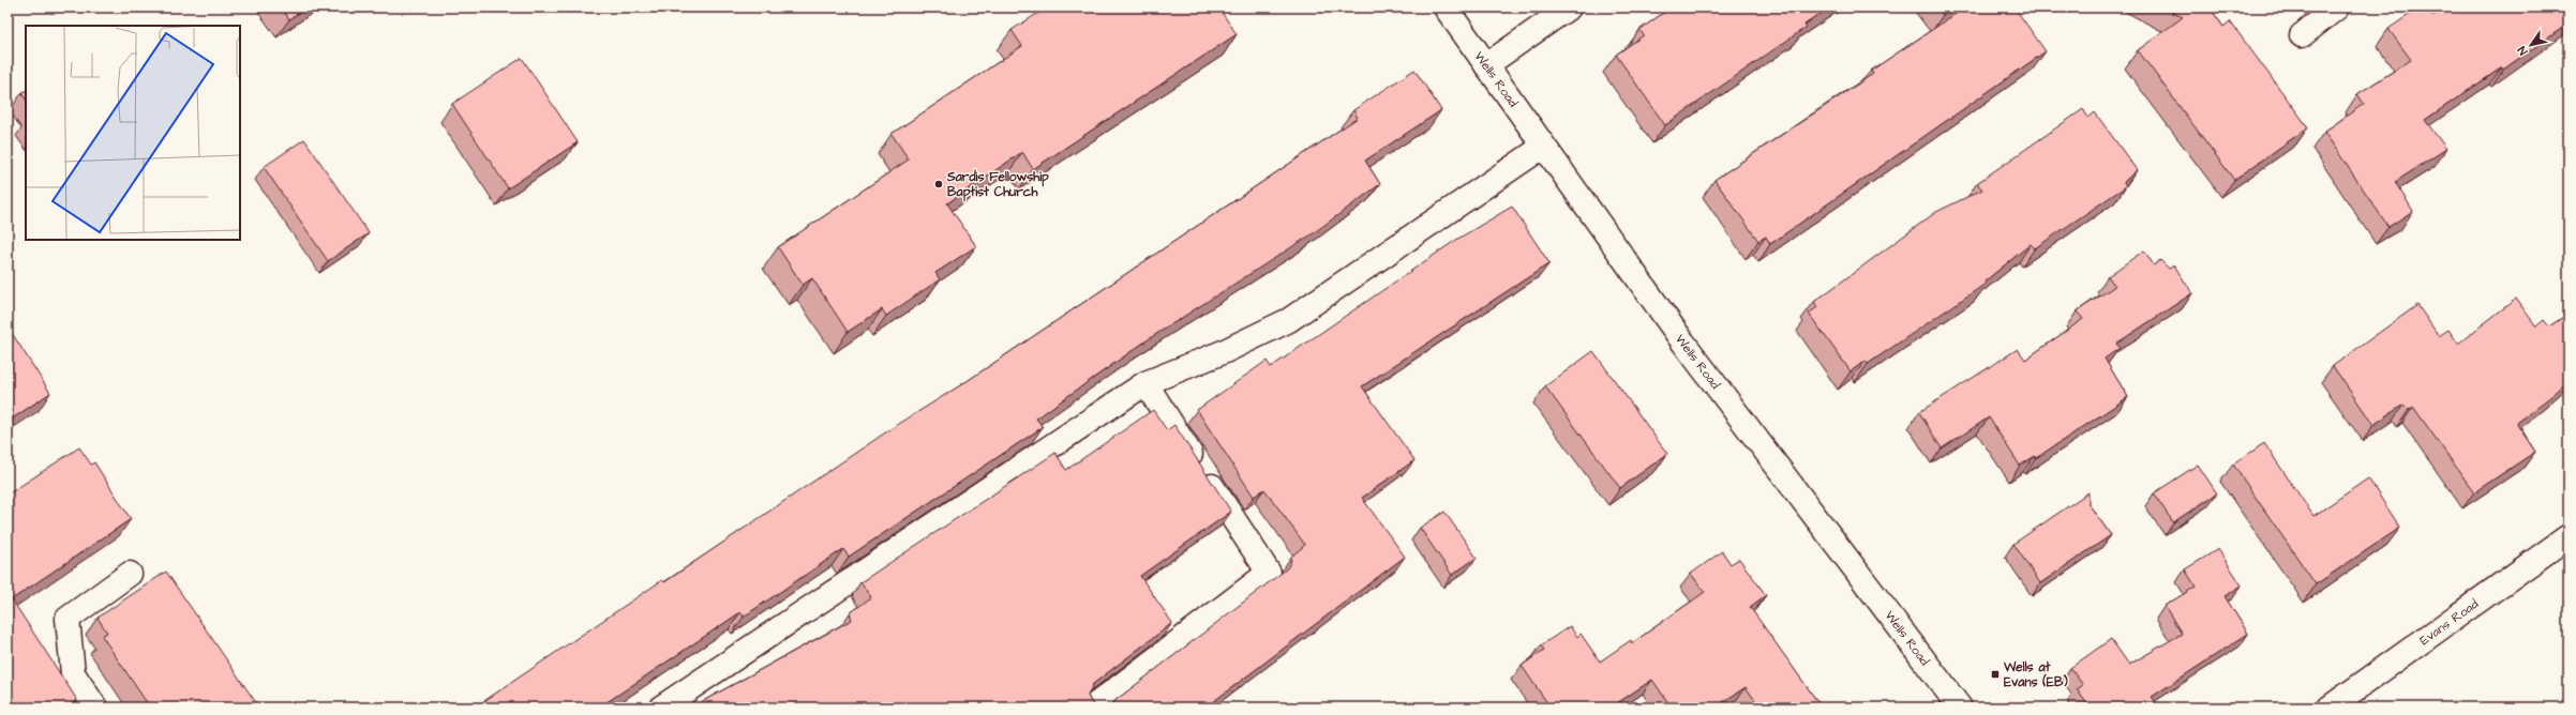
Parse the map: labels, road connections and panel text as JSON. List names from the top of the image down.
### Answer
{
  "streets": {
    "street": ["Wells Road", "Evans Road"]
  },
  "places": {
    "other": ["Sardis Fellowship Baptist Church"],
    "transit": ["Wells at Evans (EB)"]
  },
  "north": "bottom left"
}
